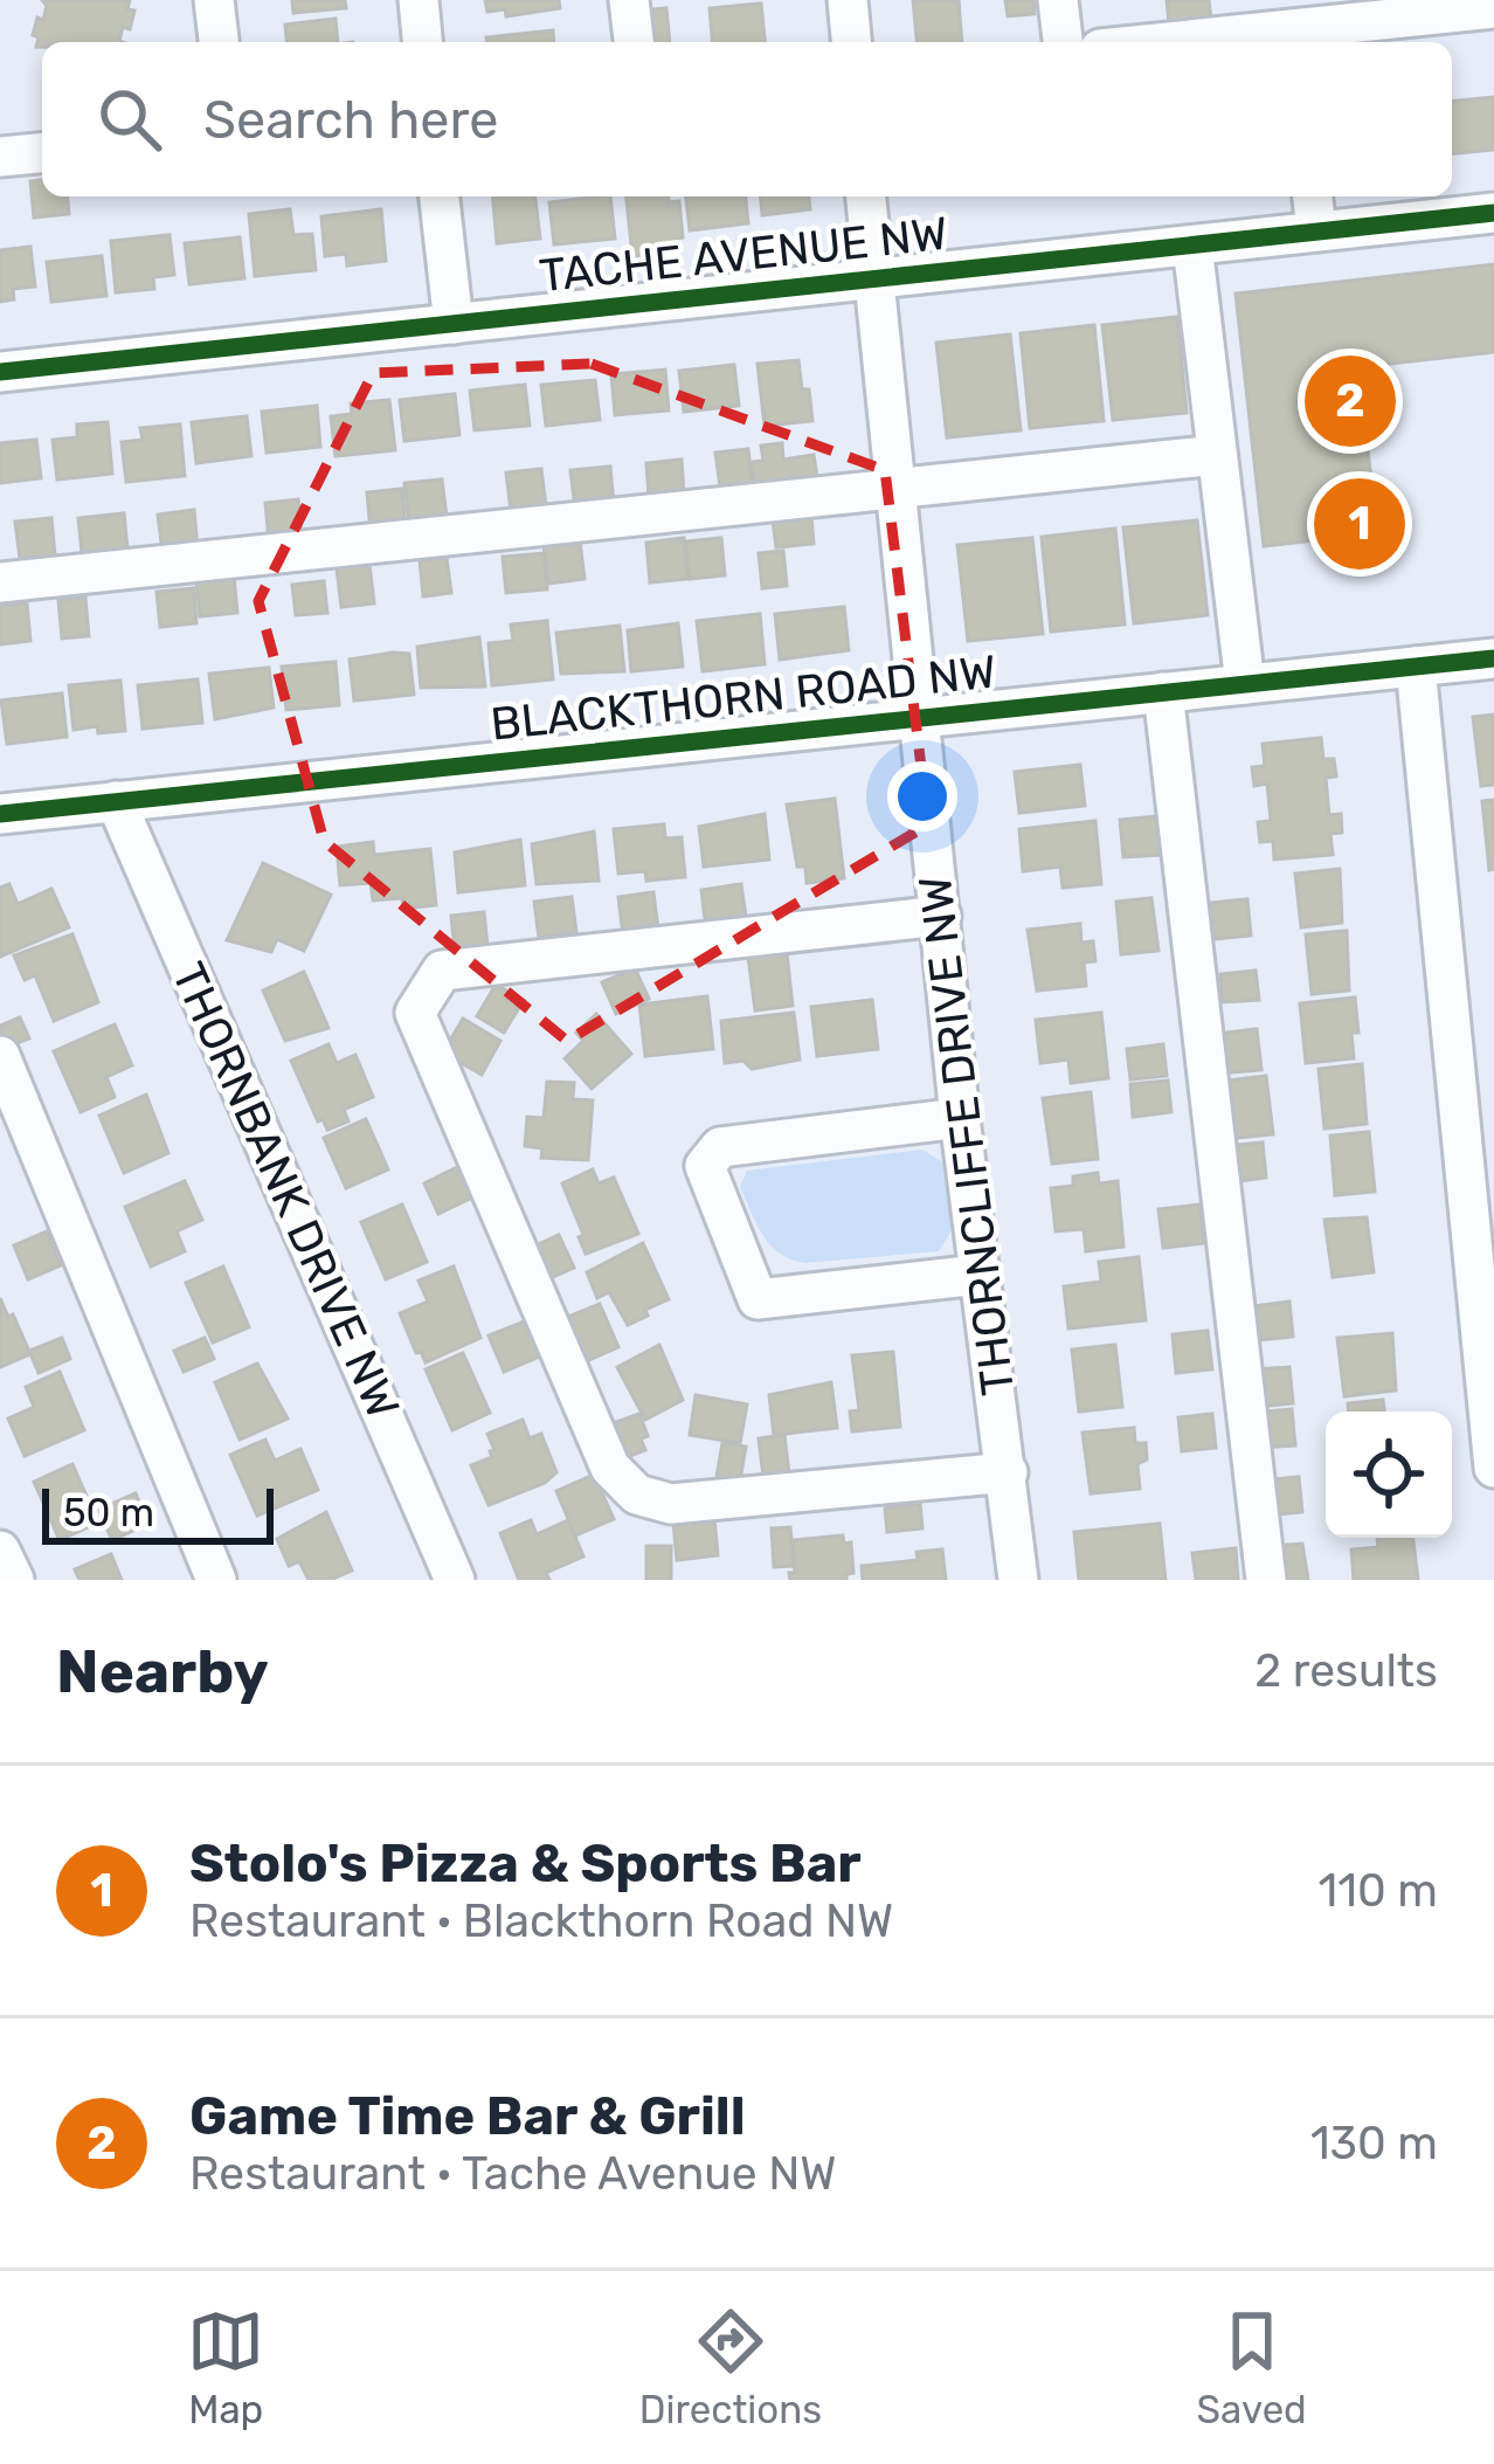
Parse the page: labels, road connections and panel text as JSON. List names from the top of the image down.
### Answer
{
  "streets": {
    "street": [
      "TACHE AVENUE NW",
      "BLACKTHORN ROAD NW",
      "THORNCLIFFE DRIVE NW",
      "THORNBANK DRIVE NW"
    ]
  },
  "crossings": [
    ["TACHE AVENUE NW", "THORNCLIFFE DRIVE NW"],
    ["BLACKTHORN ROAD NW", "THORNCLIFFE DRIVE NW"],
    ["BLACKTHORN ROAD NW", "THORNBANK DRIVE NW"]
  ],
  "scale_bar": "50 m",
  "page": {
    "search": "Search here",
    "pins": ["2", "1"],
    "scale": "50 m",
    "heading": ["Nearby", "2 results"],
    "list": [
      {
        "mark": "1",
        "name": "Stolo's Pizza & Sports Bar",
        "note": "Restaurant · Blackthorn Road NW",
        "value": "110 m"
      },
      {
        "mark": "2",
        "name": "Game Time Bar & Grill",
        "note": "Restaurant · Tache Avenue NW",
        "value": "130 m"
      }
    ],
    "nav": ["Map", "Directions", "Saved"]
  }
}
